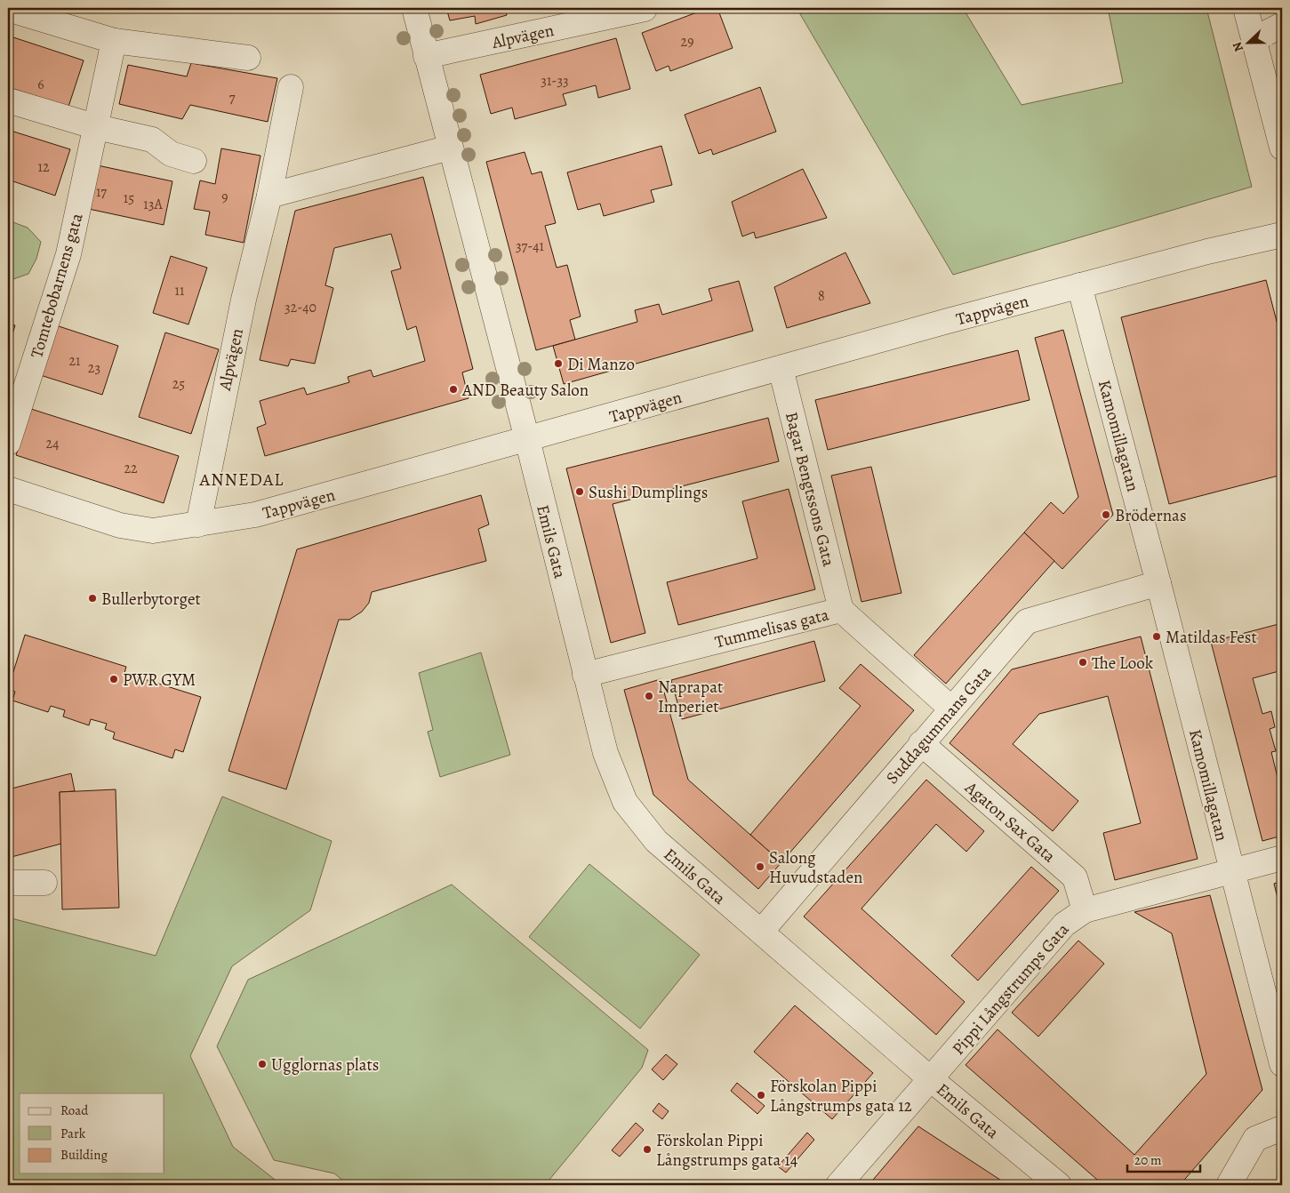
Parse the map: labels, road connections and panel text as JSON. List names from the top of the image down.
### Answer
{
  "streets": {
    "street": [
      "Alpvägen",
      "Tomtebobarnens gata",
      "Tappvägen",
      "Kamomillagatan",
      "Bagar Bengtssons Gata",
      "Emils Gata",
      "Tummelisas gata",
      "Suddagummans Gata",
      "Agaton Sax Gata",
      "Pippi Långstrumps Gata"
    ]
  },
  "crossings": [
    ["Alpvägen", "Tappvägen"],
    ["Tappvägen", "Kamomillagatan"],
    ["Tappvägen", "Bagar Bengtssons Gata"],
    ["Tappvägen", "Emils Gata"],
    ["Kamomillagatan", "Suddagummans Gata"],
    ["Kamomillagatan", "Pippi Långstrumps Gata"],
    ["Bagar Bengtssons Gata", "Tummelisas gata"],
    ["Emils Gata", "Tummelisas gata"],
    ["Emils Gata", "Suddagummans Gata"],
    ["Emils Gata", "Pippi Långstrumps Gata"],
    ["Tummelisas gata", "Suddagummans Gata"],
    ["Suddagummans Gata", "Agaton Sax Gata"],
    ["Agaton Sax Gata", "Pippi Långstrumps Gata"]
  ],
  "districts": ["ANNEDAL"],
  "places": [
    "Di Manzo",
    "AND Beauty Salon",
    "Sushi Dumplings",
    "Brödernas",
    "Bullerbytorget",
    "Matildas Fest",
    "The Look",
    "PWR GYM",
    "Naprapat Imperiet",
    "Salong Huvudstaden",
    "Ugglornas plats",
    "Förskolan Pippi Långstrumps gata 12",
    "Förskolan Pippi Långstrumps gata 14"
  ],
  "house_numbers": [
    "29",
    "31-33",
    "6",
    "7",
    "12",
    "17",
    "9",
    "15",
    "13A",
    "37-41",
    "11",
    "8",
    "32-40",
    "21",
    "23",
    "25",
    "24",
    "22"
  ],
  "legend": ["Road", "Park", "Building"],
  "scale_bar": "20 m",
  "north": "left"
}
